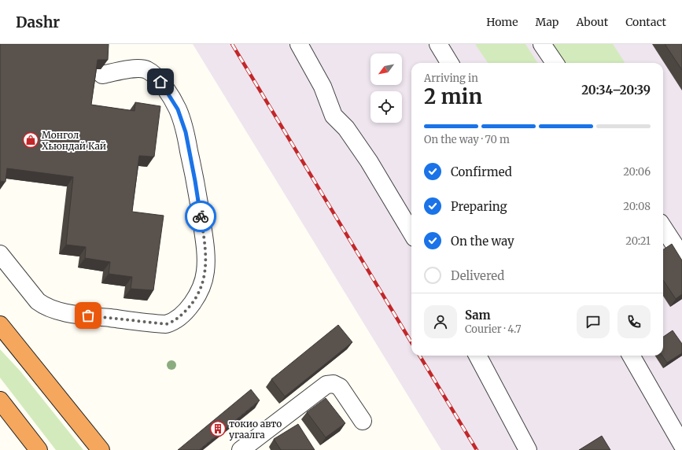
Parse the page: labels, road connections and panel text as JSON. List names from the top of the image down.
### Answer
{
  "places": {
    "shop": ["Монгол Хьюндай Кай"],
    "building": ["токио авто угаалга"]
  },
  "north": "bottom left",
  "page": {
    "header": "Dashr",
    "nav": [
      "Home",
      "Map",
      "About",
      "Contact"
    ],
    "heading": ["2 min", "Arriving in", "20:34–20:39"],
    "panel": ["Sam", "Courier · 4.7"],
    "bar": "On the way · 70 m",
    "list": [
      ["Confirmed", "20:06"],
      ["Preparing", "20:08"],
      ["On the way", "20:21"],
      "Delivered"
    ]
  }
}
